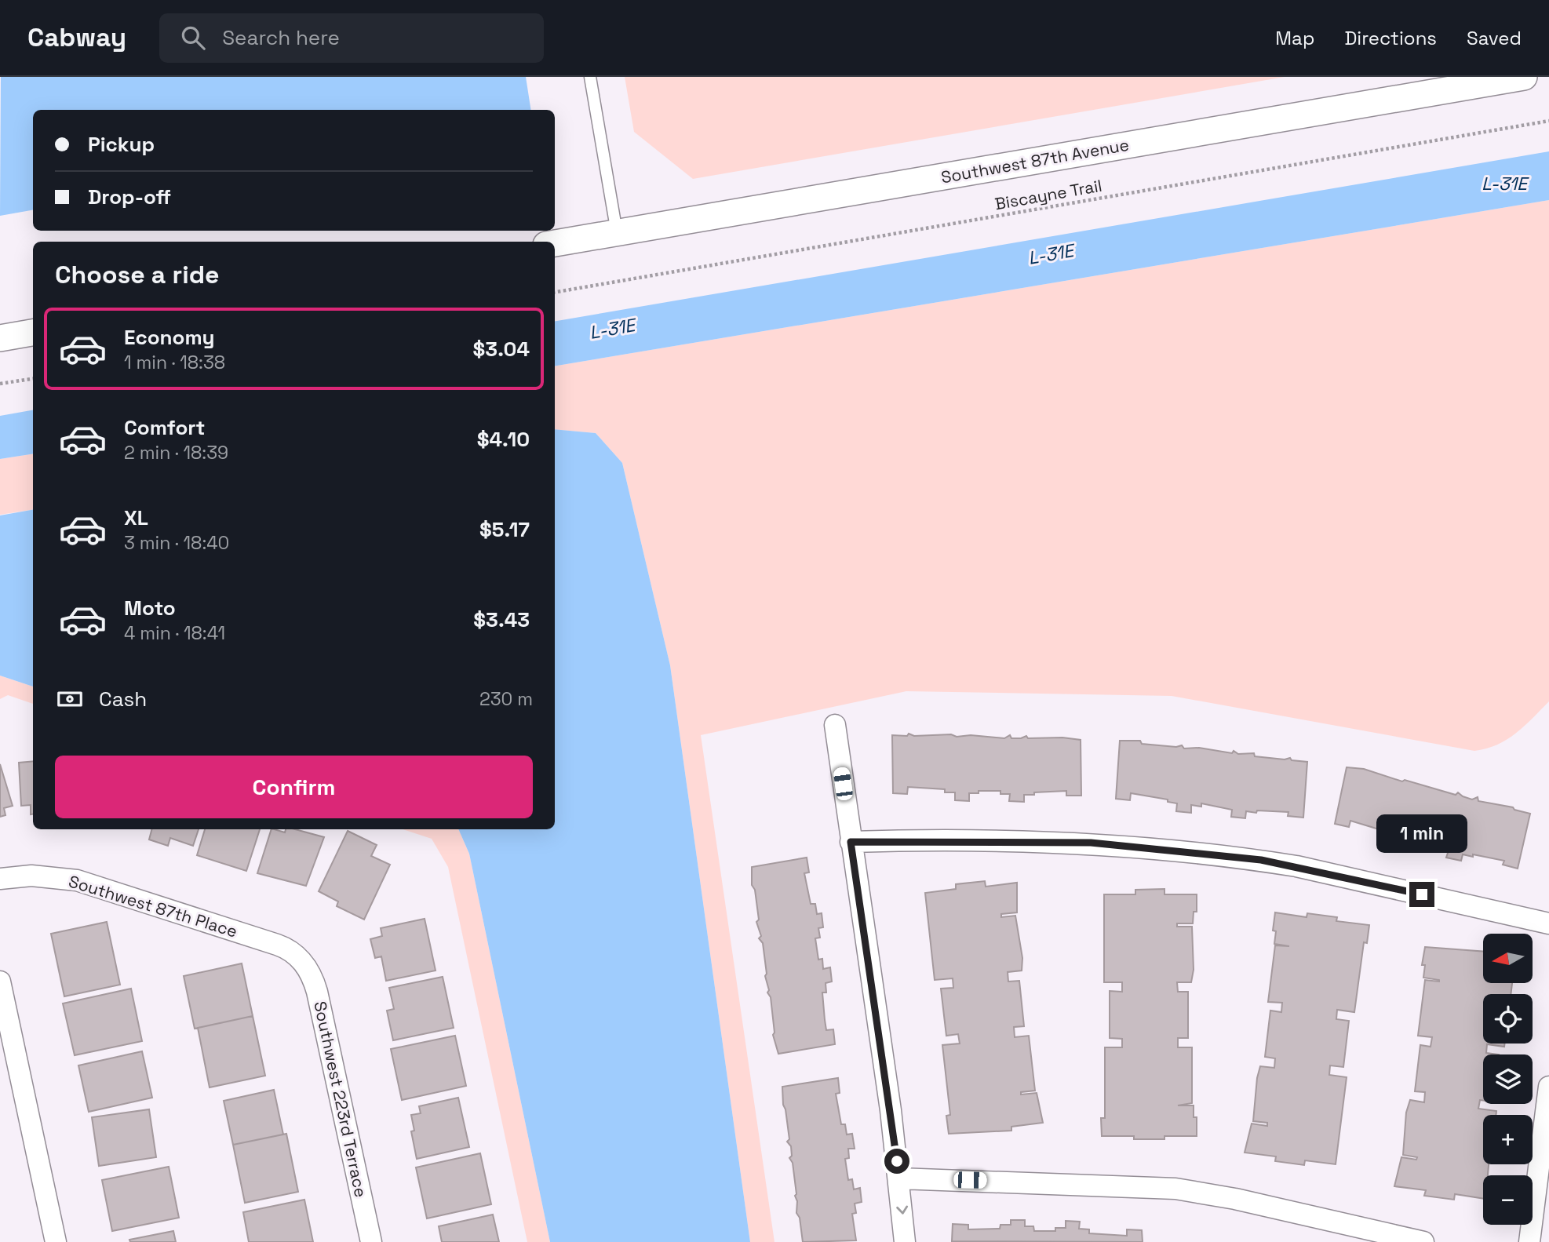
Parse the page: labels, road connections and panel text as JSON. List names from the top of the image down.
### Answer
{
  "streets": {
    "street": ["Southwest 87th Avenue", "Southwest 87th Place", "Southwest 223rd Terrace"],
    "path": ["Biscayne Trail"]
  },
  "crossings": [
    ["Southwest 87th Place", "Southwest 223rd Terrace"]
  ],
  "water": ["L-31E"],
  "north": "left",
  "page": {
    "header": "Cabway",
    "search": "Search here",
    "nav": ["Map", "Directions", "Saved"],
    "banner": ["Pickup", "Drop-off"],
    "heading": "Choose a ride",
    "list": [
      {
        "name": "Economy",
        "note": "1 min · 18:38",
        "value": "$3.04"
      },
      {
        "name": "Comfort",
        "note": "2 min · 18:39",
        "value": "$4.10"
      },
      {
        "name": "XL",
        "note": "3 min · 18:40",
        "value": "$5.17"
      },
      {
        "name": "Moto",
        "note": "4 min · 18:41",
        "value": "$3.43"
      }
    ],
    "pay": ["Cash", "230 m"],
    "buttons": "Confirm",
    "bubble": "1 min",
    "map_buttons": ["+", "−"]
  }
}
